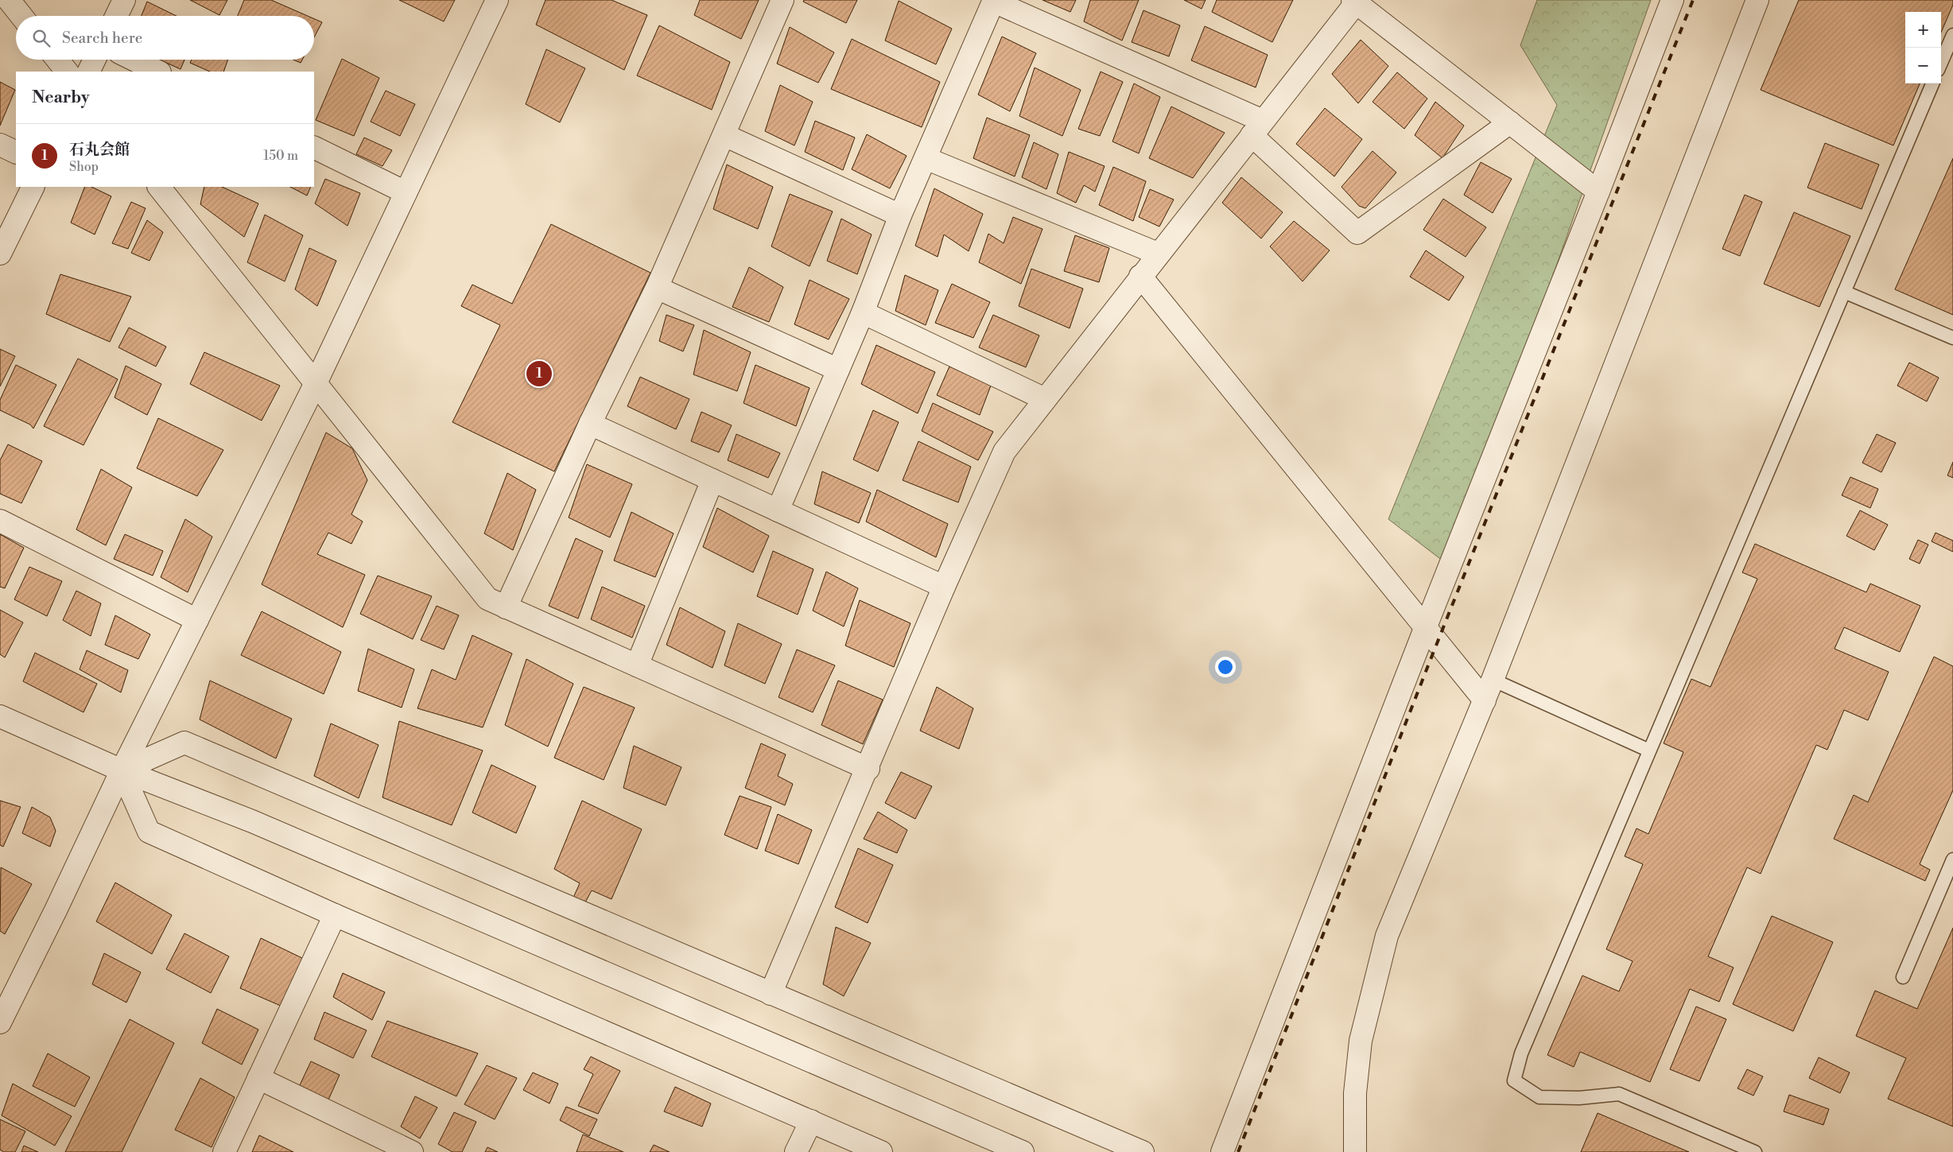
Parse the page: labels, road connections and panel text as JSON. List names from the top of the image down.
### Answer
{
  "page": {
    "map_buttons": ["+", "−"],
    "search": "Search here",
    "heading": "Nearby",
    "list": [
      {
        "mark": "1",
        "name": "石丸会館",
        "note": "Shop",
        "value": "150 m"
      }
    ],
    "pins": "1"
  }
}
